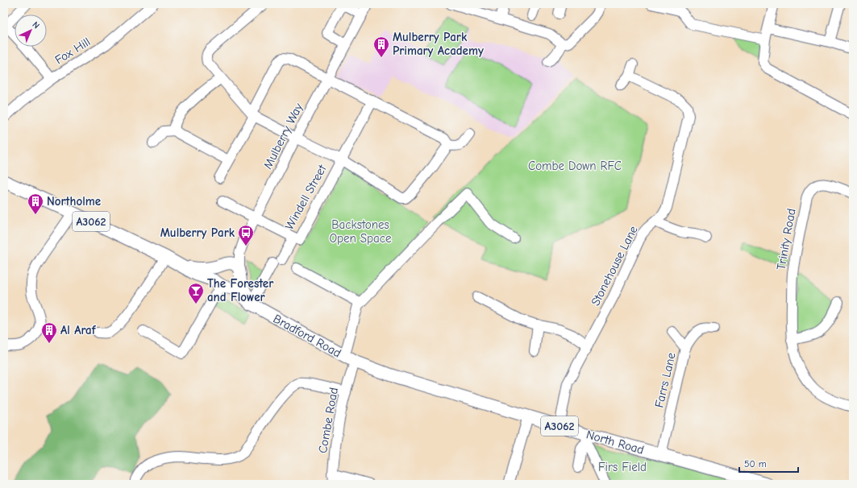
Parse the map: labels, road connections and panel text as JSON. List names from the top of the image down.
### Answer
{
  "streets": {
    "main road": ["A3062", "Bradford Road", "North Road"],
    "street": [
      "Fox Hill",
      "Mulberry Way",
      "Windell Street",
      "Trinity Road",
      "Stonehouse Lane",
      "Farrs Lane",
      "Combe Road"
    ]
  },
  "crossings": [
    ["Mulberry Way", "Windell Street"],
    ["Mulberry Way", "Bradford Road"],
    ["Stonehouse Lane", "North Road"],
    ["Bradford Road", "Combe Road"],
    ["Bradford Road", "North Road"],
    ["Farrs Lane", "North Road"],
    ["Combe Road", "North Road"]
  ],
  "parks": ["Combe Down RFC", "Backstones Open Space", "Firs Field"],
  "places": {
    "building": ["Mulberry Park Primary Academy", "Northolme", "Al Araf"],
    "bus stop": ["Mulberry Park"],
    "bar": ["The Forester and Flower"]
  },
  "scale_bar": "50 m",
  "north": "top right"
}
